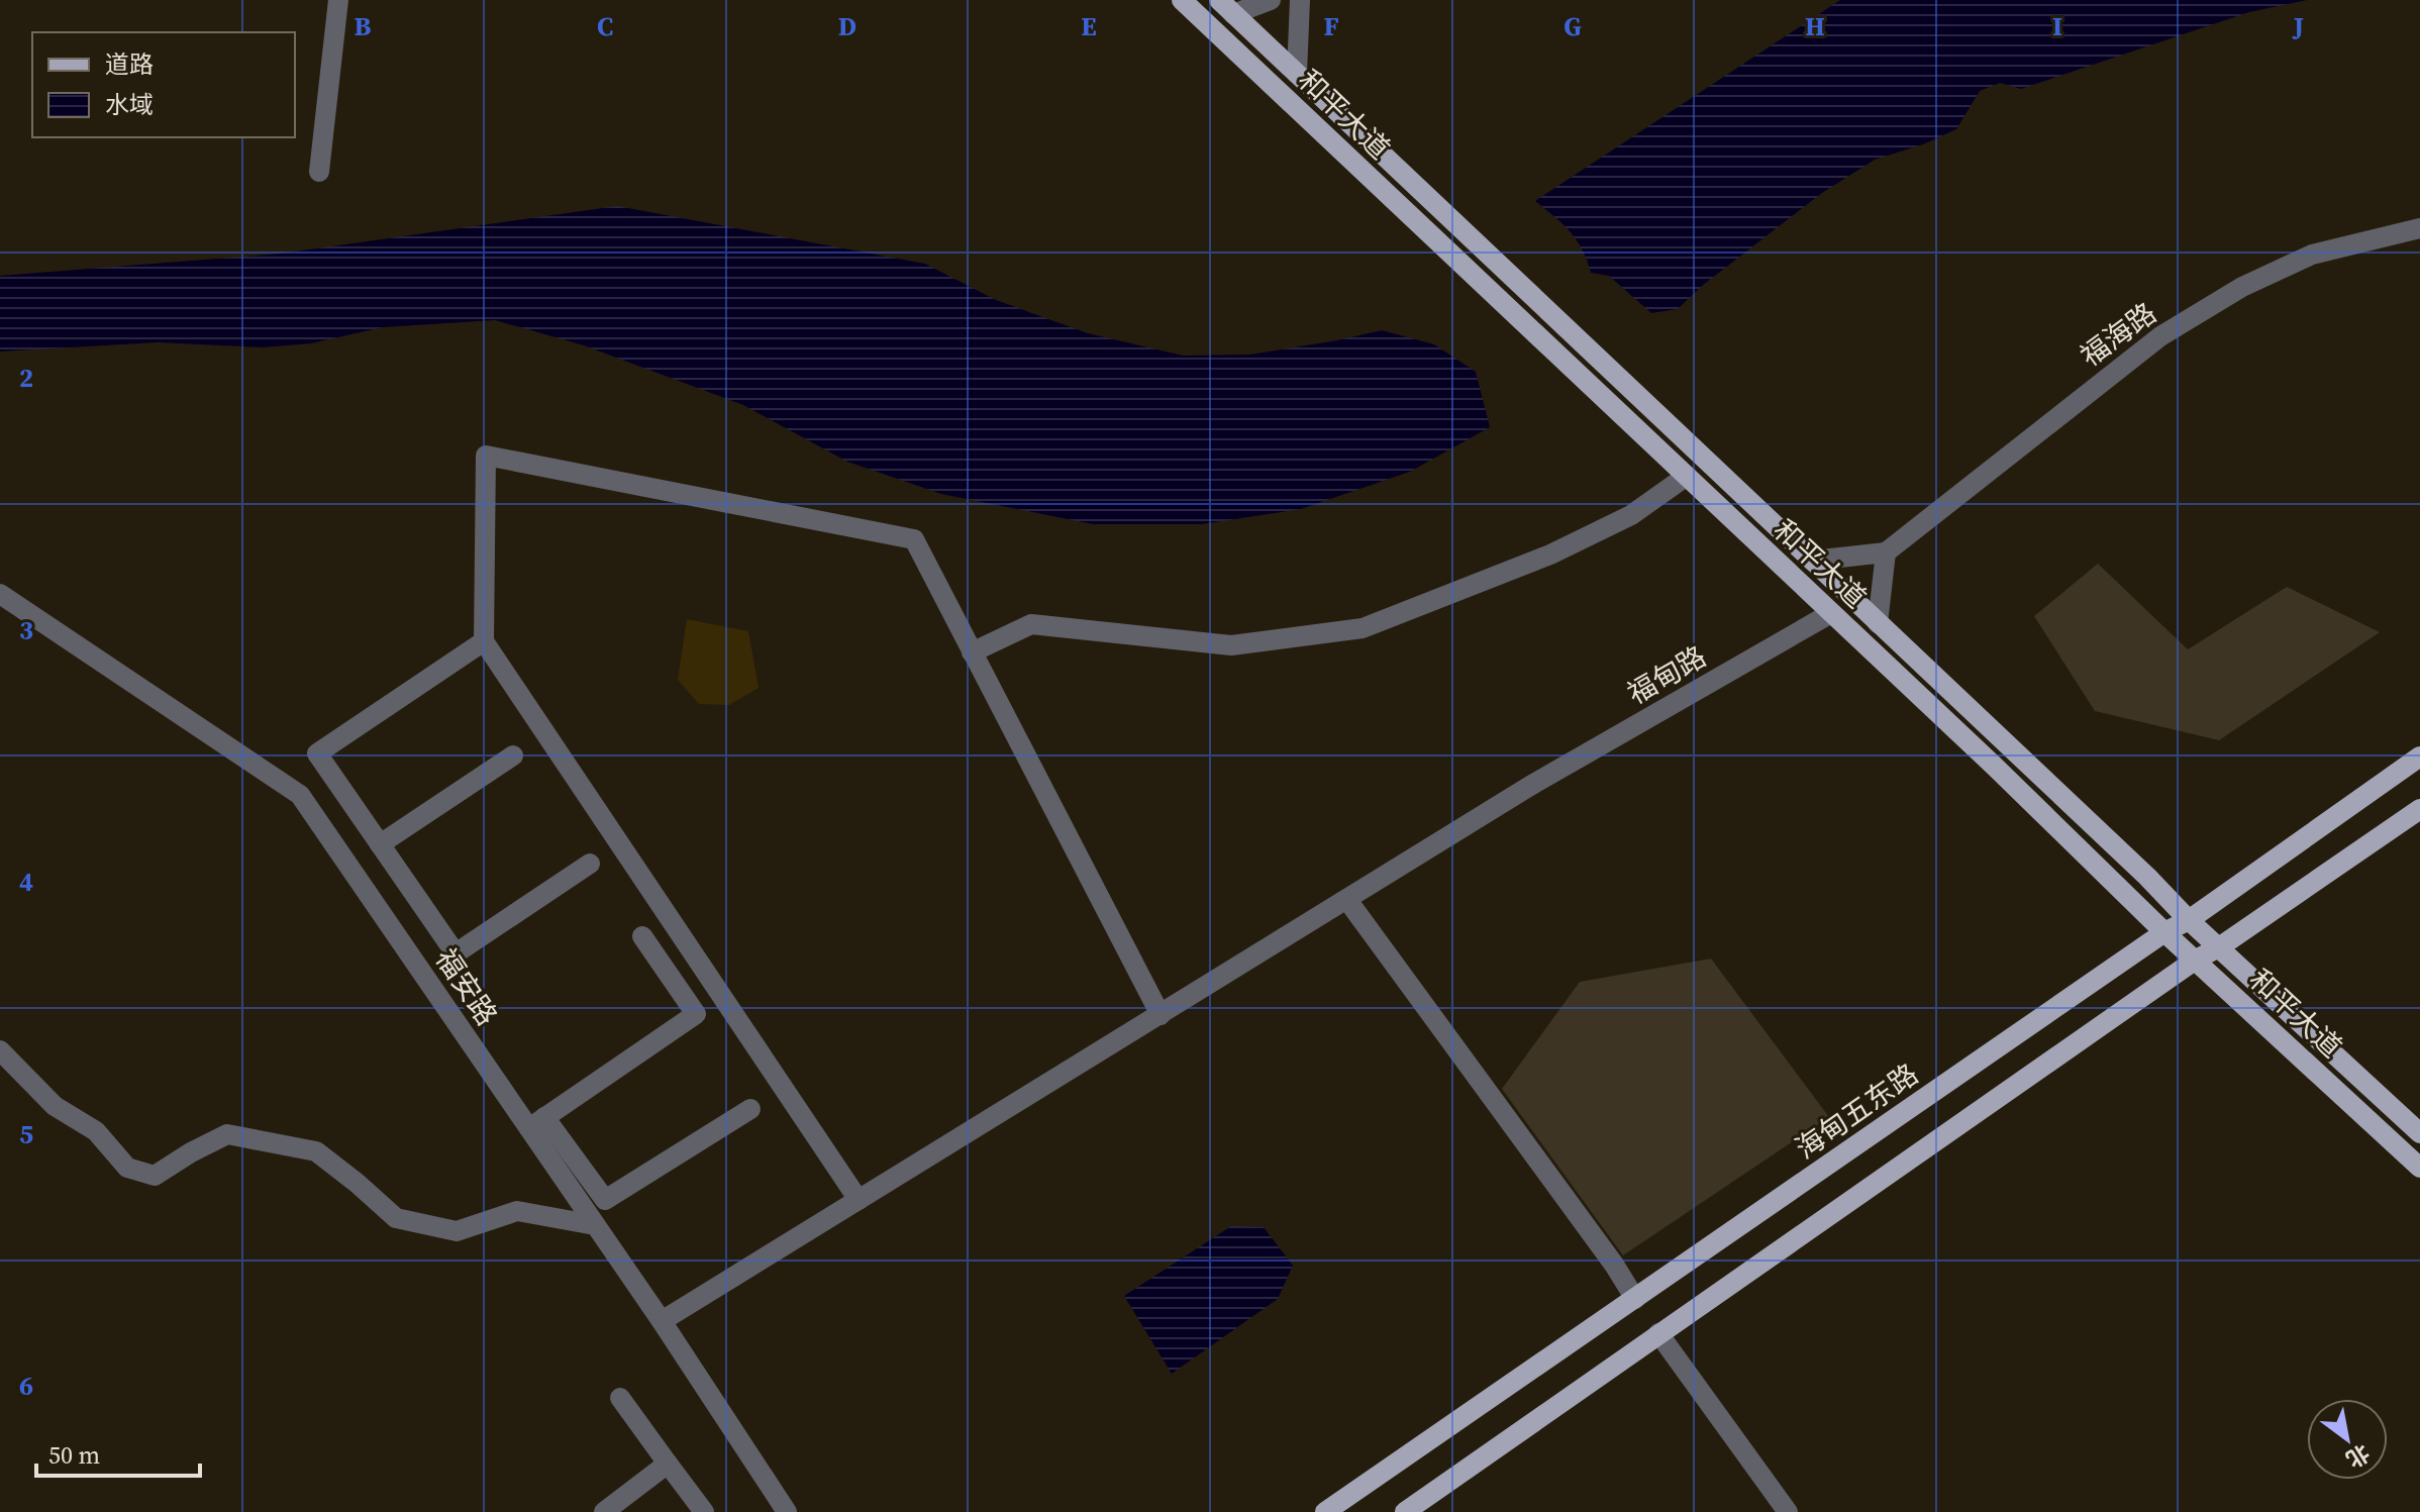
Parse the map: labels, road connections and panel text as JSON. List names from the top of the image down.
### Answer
{
  "streets": {
    "main road": ["和平大道", "海甸五东路"],
    "street": ["福海路", "福甸路", "福安路"]
  },
  "crossings": [
    ["和平大道", "福甸路"],
    ["和平大道", "海甸五东路"],
    ["福甸路", "福安路"]
  ],
  "legend": ["道路", "水域"],
  "scale_bar": "50 m",
  "north": "bottom right",
  "grid": {
    "columns": [
      "B",
      "C",
      "D",
      "E",
      "F",
      "G",
      "H",
      "I",
      "J"
    ],
    "rows": [
      "2",
      "3",
      "4",
      "5",
      "6"
    ]
  }
}
